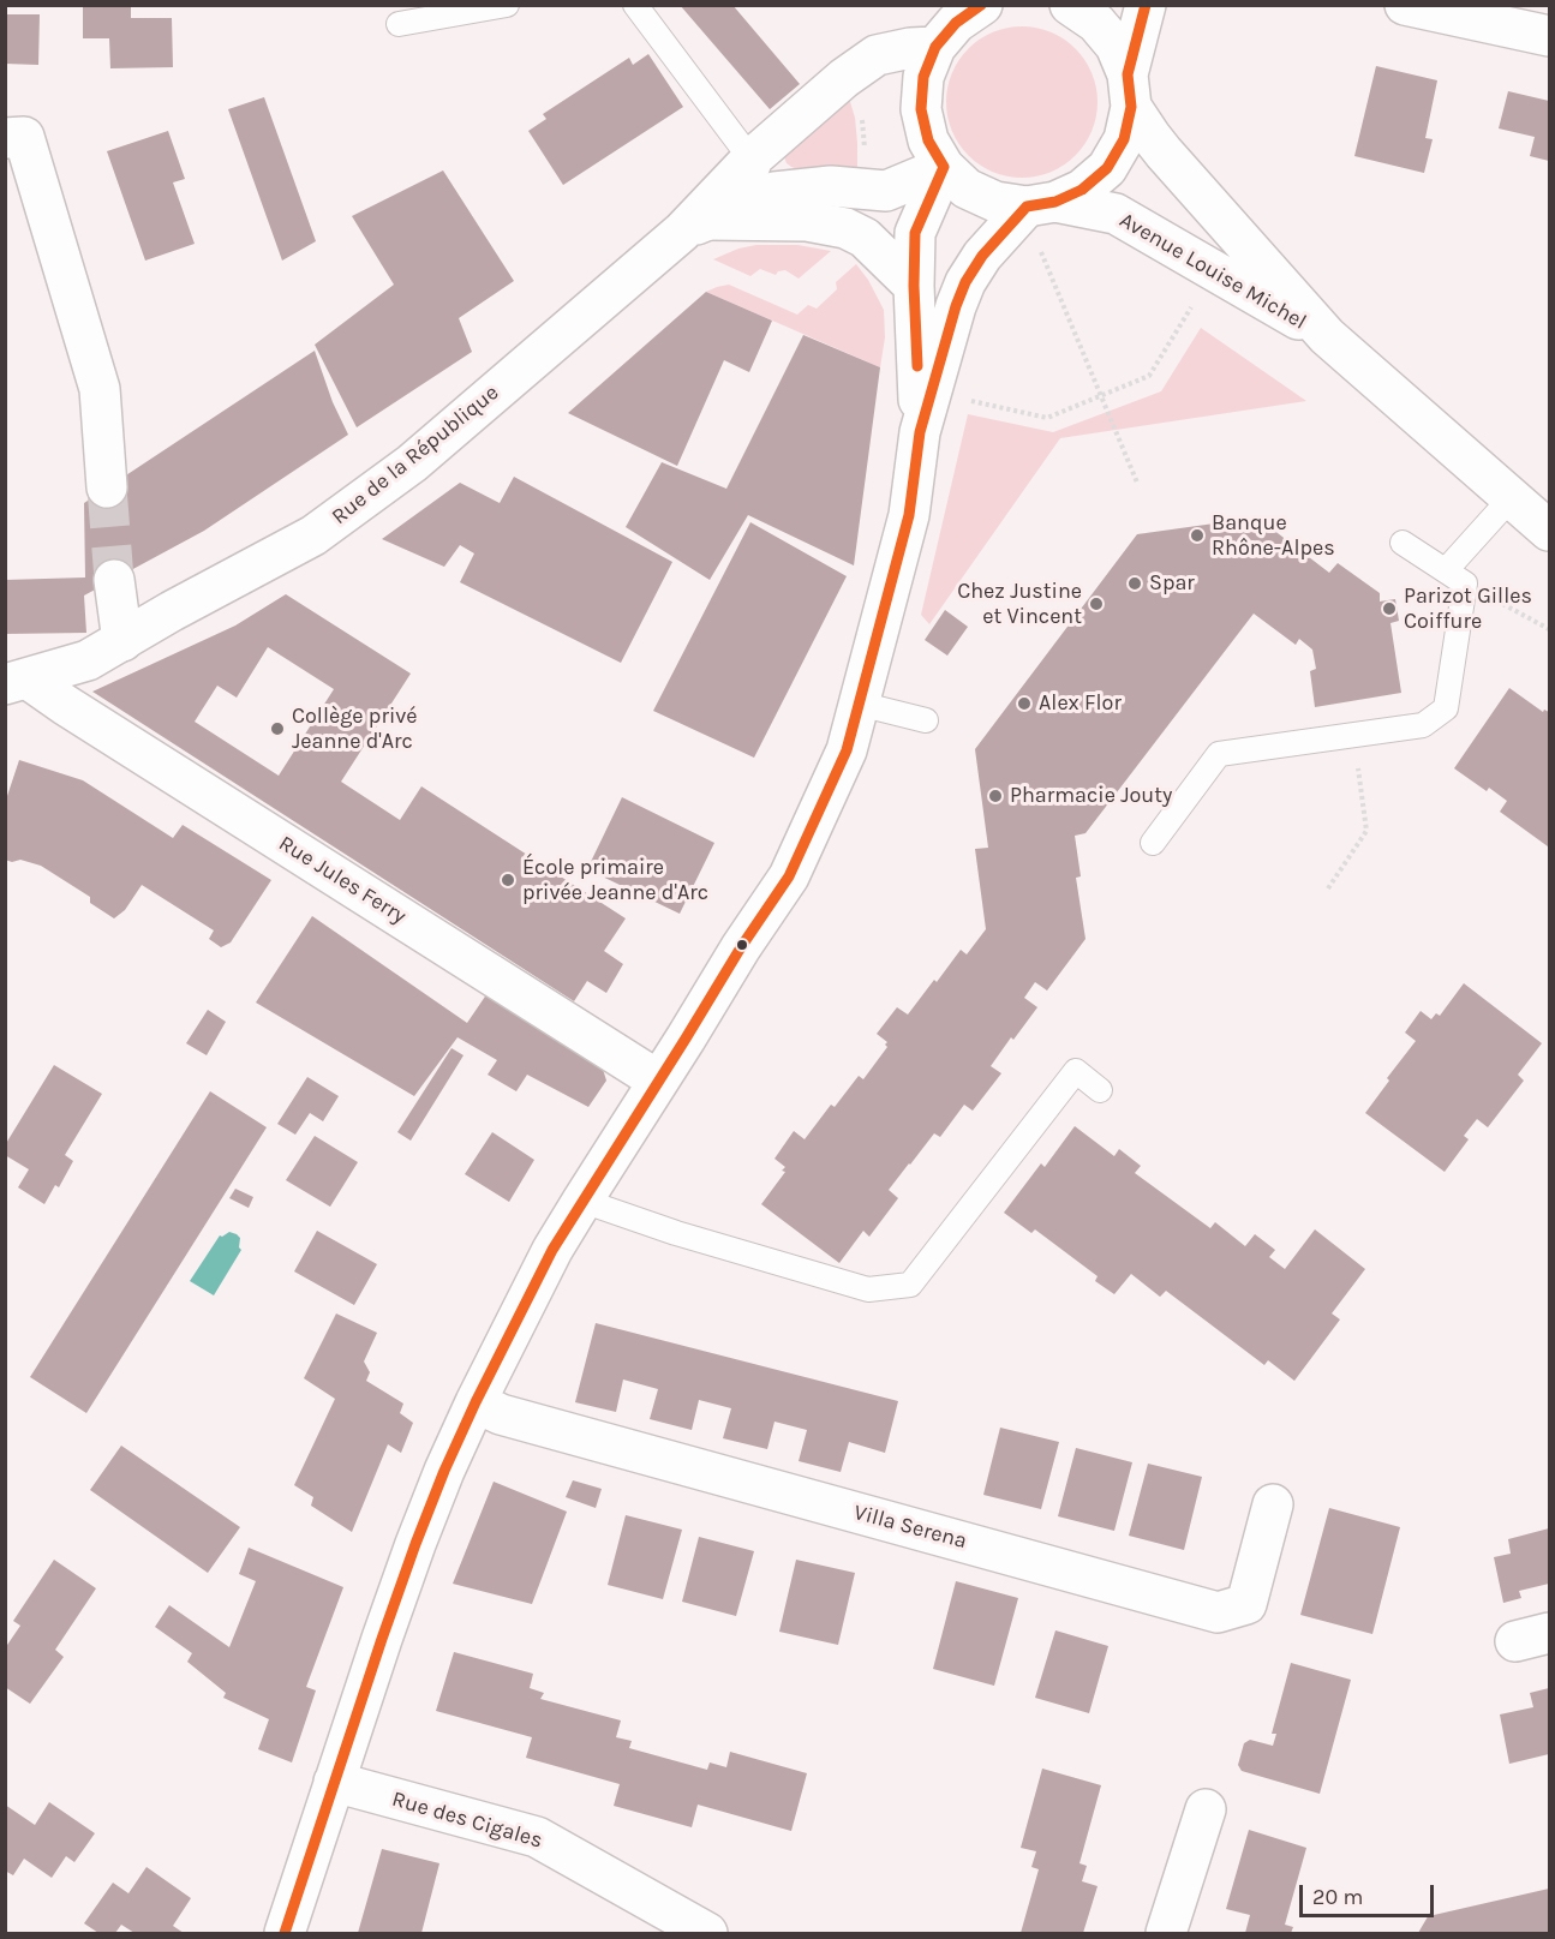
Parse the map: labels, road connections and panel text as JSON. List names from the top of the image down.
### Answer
{
  "streets": {
    "street": [
      "Avenue Louise Michel",
      "Rue de la République",
      "Rue Jules Ferry",
      "Villa Serena",
      "Rue des Cigales"
    ]
  },
  "crossings": [
    ["Avenue Louise Michel", "Rue de la République"],
    ["Rue de la République", "Rue Jules Ferry"]
  ],
  "places": [
    "Banque Rhône-Alpes",
    "Spar",
    "Chez Justine et Vincent",
    "Parizot Gilles Coiffure",
    "Alex Flor",
    "Collège privé Jeanne d'Arc",
    "Pharmacie Jouty",
    "École primaire privée Jeanne d'Arc"
  ],
  "scale_bar": "20 m"
}
